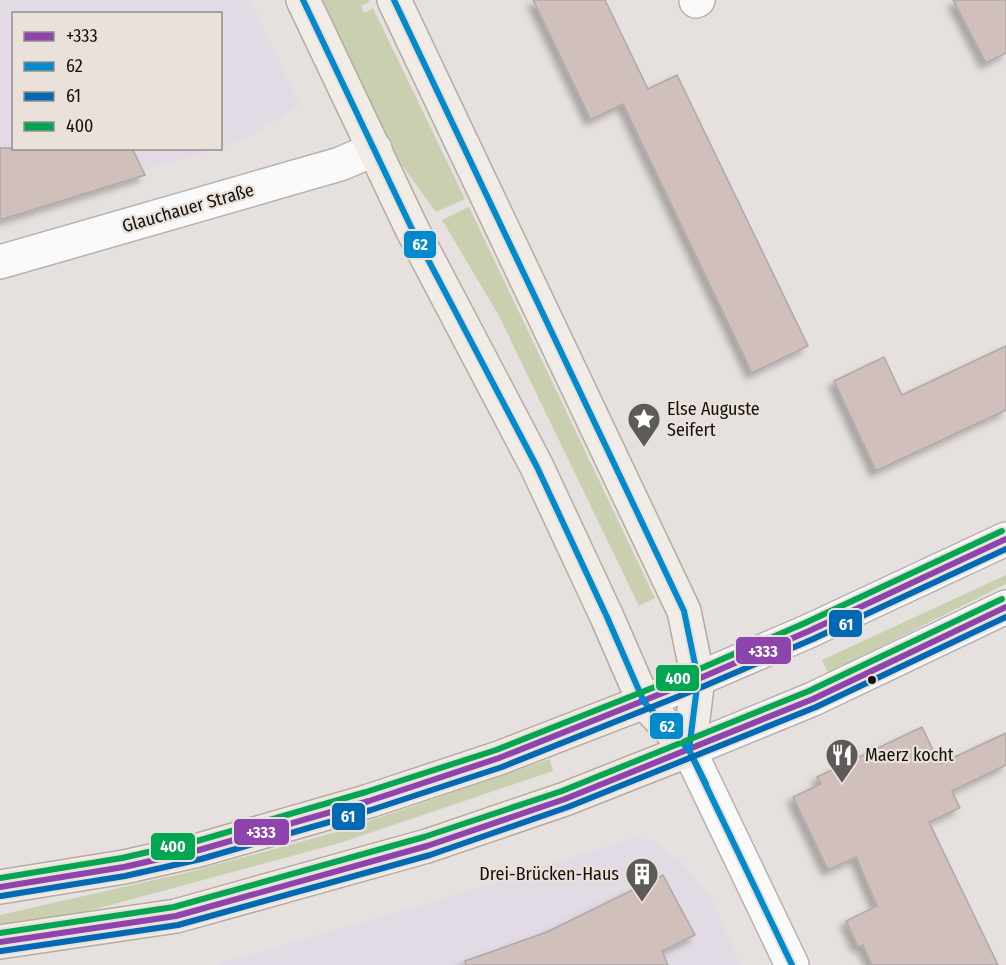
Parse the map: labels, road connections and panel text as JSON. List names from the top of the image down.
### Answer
{
  "streets": {
    "main road": ["Glauchauer Straße"]
  },
  "places": {
    "place": ["Else Auguste Seifert"],
    "restaurant": ["Maerz kocht"],
    "building": ["Drei-Brücken-Haus"]
  },
  "lines": [
    "transit line 62",
    "transit line 400",
    "transit line +333",
    "transit line 61"
  ],
  "legend": [
    "+333",
    "62",
    "61",
    "400"
  ]
}
